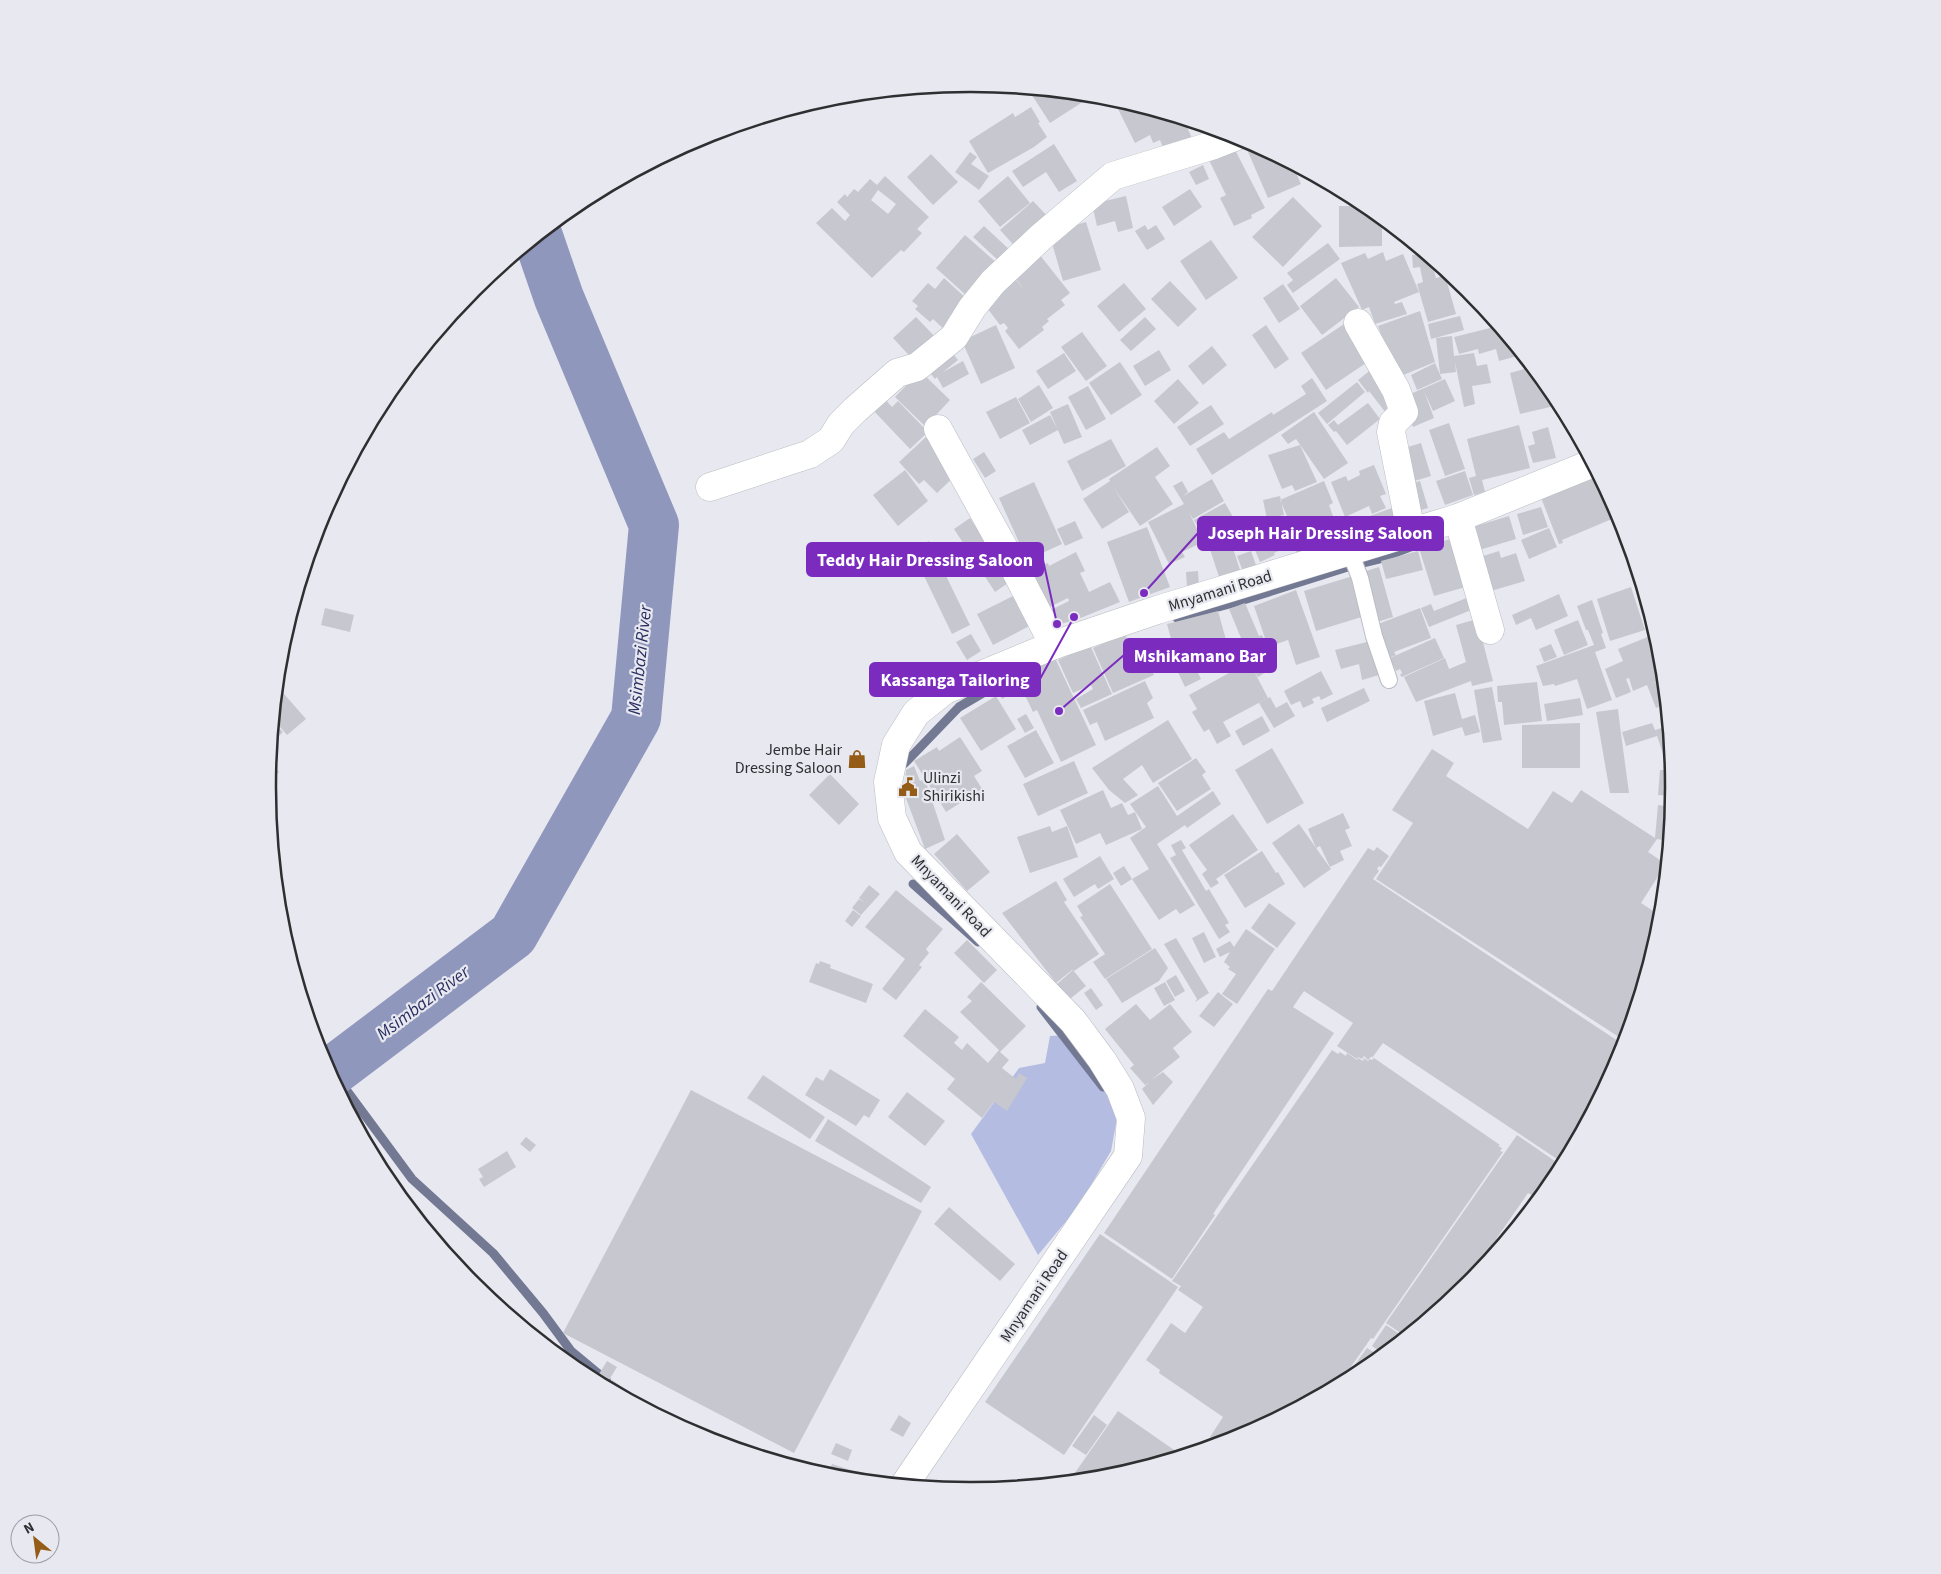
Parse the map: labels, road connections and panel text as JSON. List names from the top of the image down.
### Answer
{
  "streets": {
    "street": ["Mnyamani Road"]
  },
  "water": ["Msimbazi River"],
  "places": {
    "other": [
      "Joseph Hair Dressing Saloon",
      "Kassanga Tailoring",
      "Teddy Hair Dressing Saloon",
      "Mshikamano Bar"
    ],
    "shop": ["Jembe Hair Dressing Saloon"],
    "public building": ["Ulinzi Shirikishi"]
  },
  "north": "top left"
}
